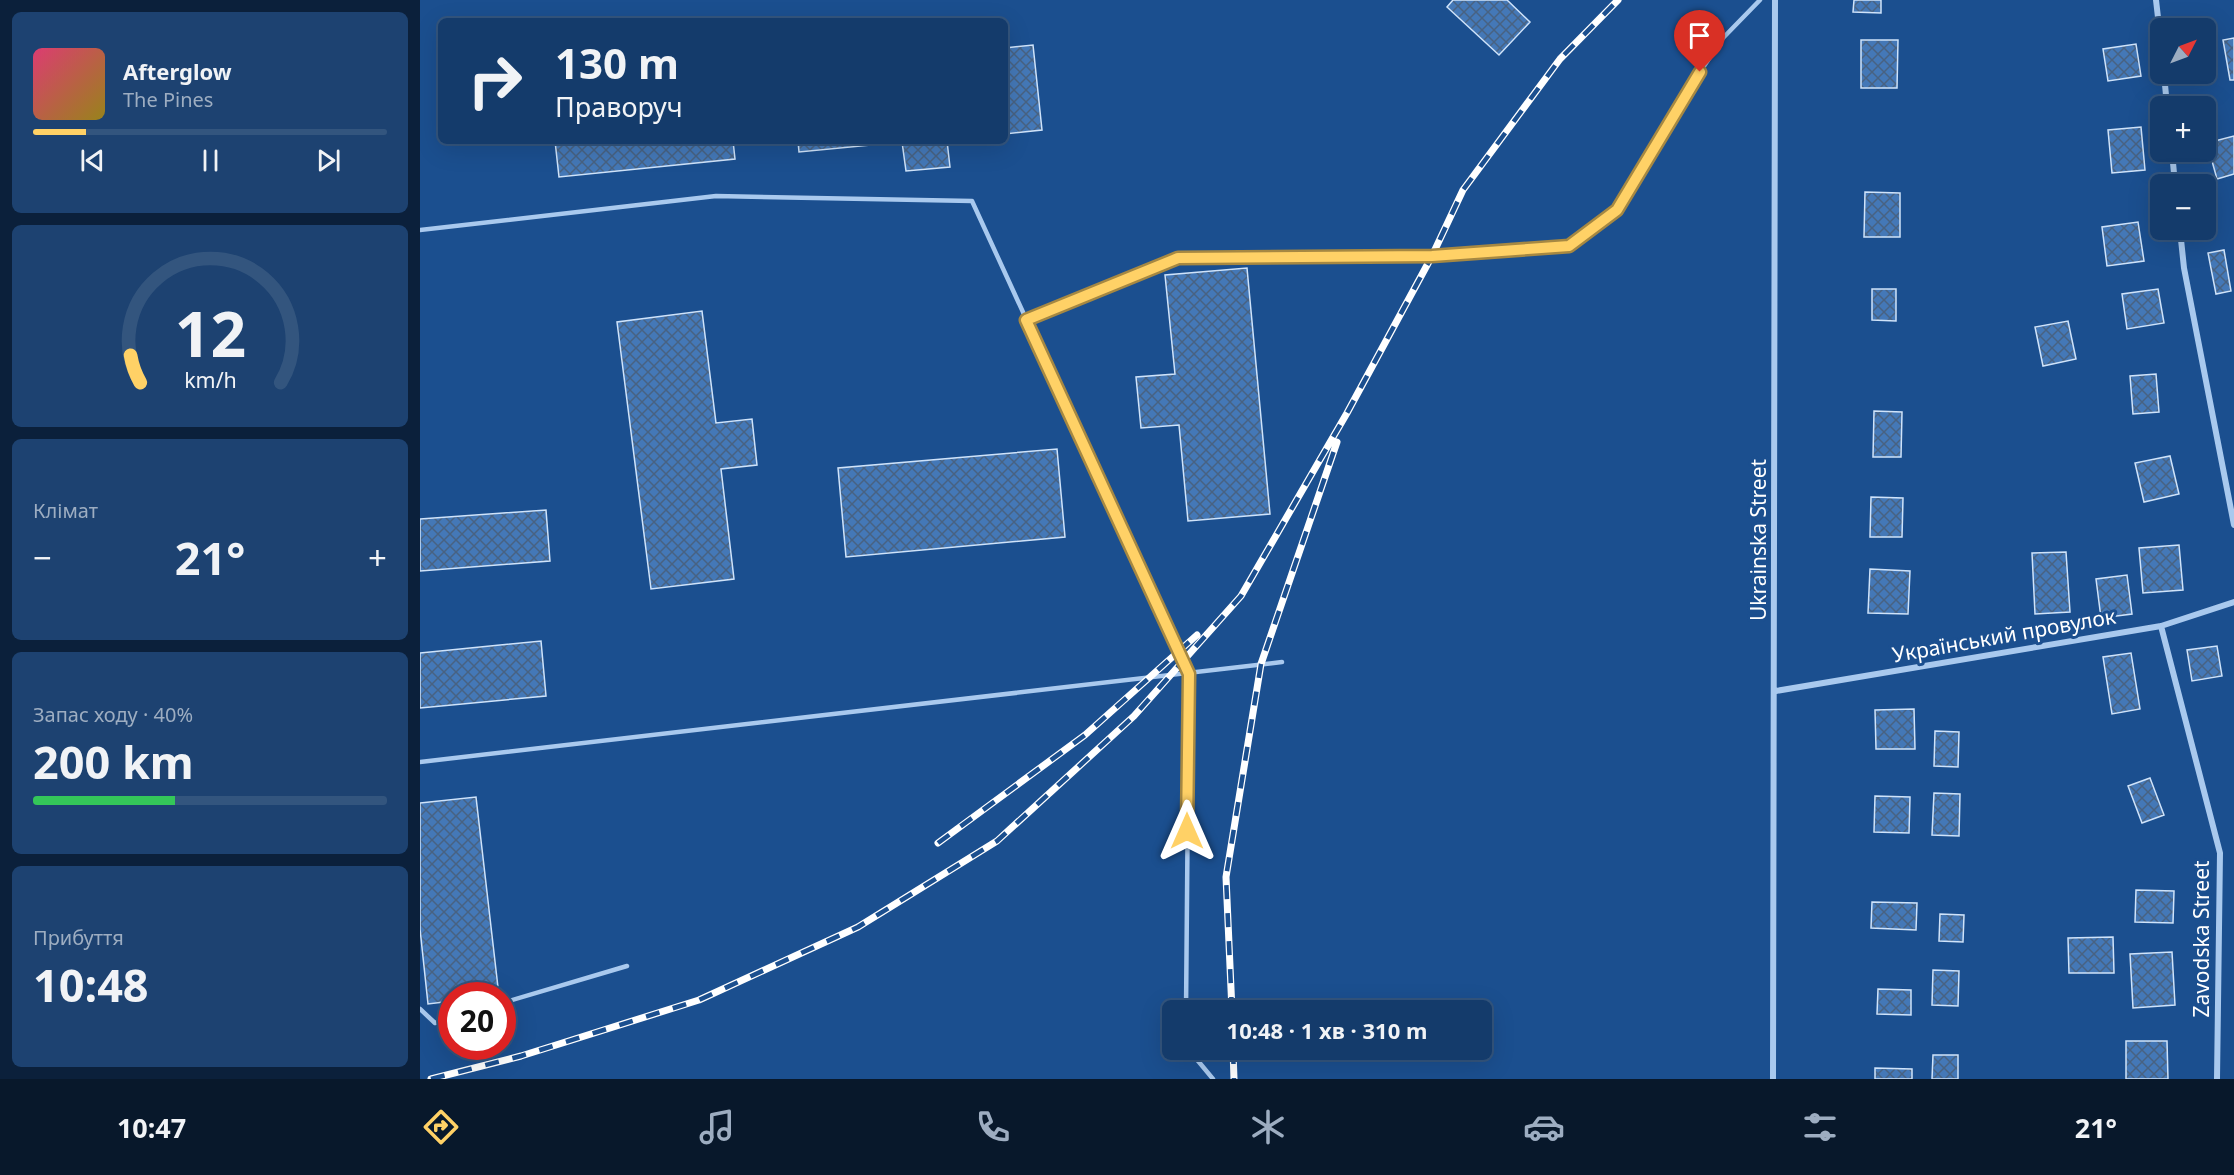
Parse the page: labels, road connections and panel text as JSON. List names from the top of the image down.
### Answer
{
  "streets": {
    "street": ["Ukrainska Street", "Український провулок", "Zavodska Street"]
  },
  "crossings": [
    ["Ukrainska Street", "Український провулок"],
    ["Український провулок", "Zavodska Street"]
  ],
  "north": "top right",
  "page": {
    "map_buttons": ["+", "−"],
    "turn": ["130 m", "Праворуч"],
    "song": ["Afterglow", "The Pines"],
    "tile": [
      "Клімат",
      ["Запас ходу · 40%", "200 km"],
      ["Прибуття", "10:48"]
    ],
    "heat": ["−", "21°", "+"],
    "limit": "20",
    "trip": "10:48 · 1 хв · 310 m",
    "tabs": ["10:47", "21°"],
    "gauge": ["12", "km/h"]
  }
}
